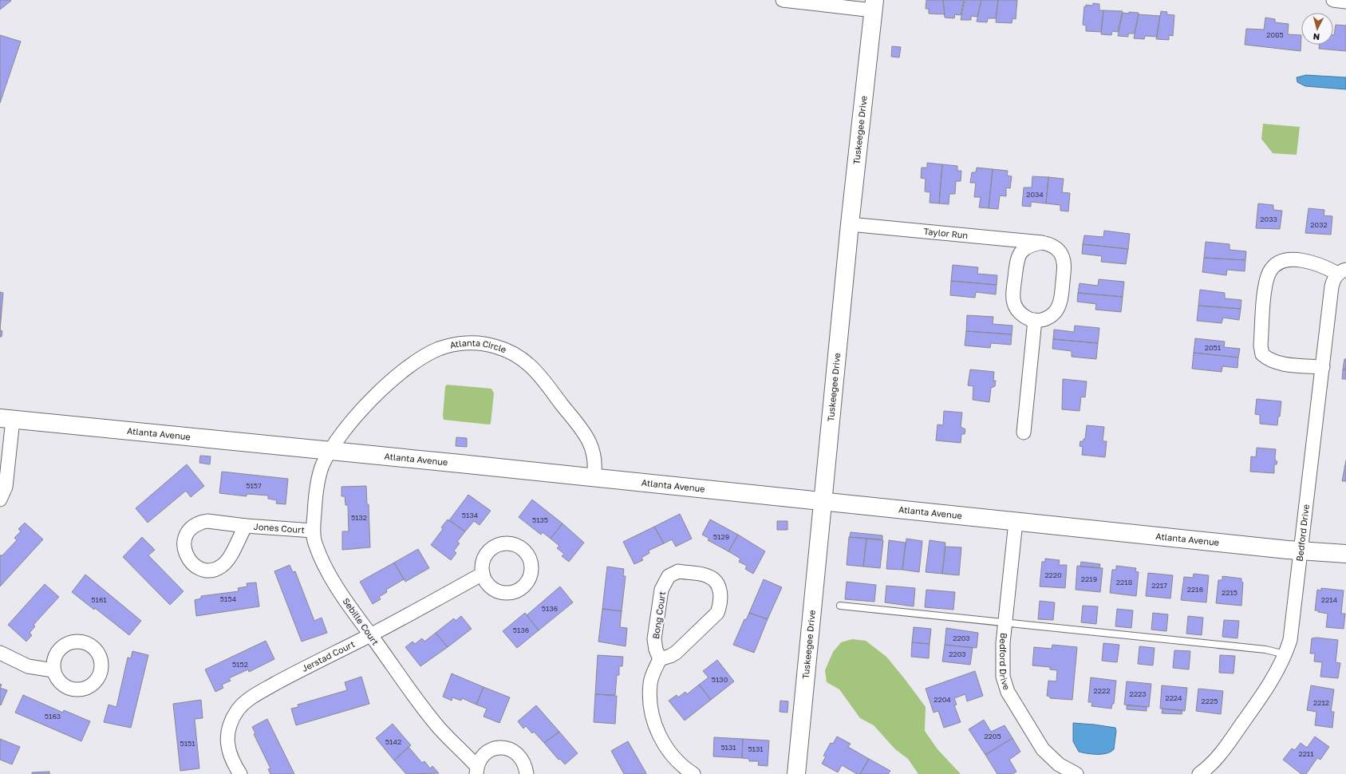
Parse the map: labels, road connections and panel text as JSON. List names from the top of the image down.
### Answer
{
  "streets": {
    "street": [
      "Tuskeegee Drive",
      "Taylor Run",
      "Atlanta Circle",
      "Atlanta Avenue",
      "Jones Court",
      "Bedford Drive",
      "Bong Court",
      "Sebille Court",
      "Jerstad Court"
    ]
  },
  "crossings": [
    ["Tuskeegee Drive", "Taylor Run"],
    ["Tuskeegee Drive", "Atlanta Avenue"],
    ["Atlanta Circle", "Atlanta Avenue"],
    ["Atlanta Circle", "Sebille Court"],
    ["Atlanta Avenue", "Bedford Drive"],
    ["Atlanta Avenue", "Sebille Court"],
    ["Jones Court", "Sebille Court"],
    ["Sebille Court", "Jerstad Court"]
  ],
  "house_numbers": [
    "2085",
    "2034",
    "2033",
    "2032",
    "2051",
    "5157",
    "5134",
    "5132",
    "5135",
    "5129",
    "2220",
    "2219",
    "2218",
    "2217",
    "2216",
    "2215",
    "5154",
    "5161",
    "2214",
    "5136",
    "5136",
    "2203",
    "2203",
    "5152",
    "5130",
    "2222",
    "2223",
    "2224",
    "2204",
    "2225",
    "2212",
    "5163",
    "2205",
    "5142",
    "5151",
    "5131",
    "5131",
    "2211"
  ],
  "north": "bottom"
}
